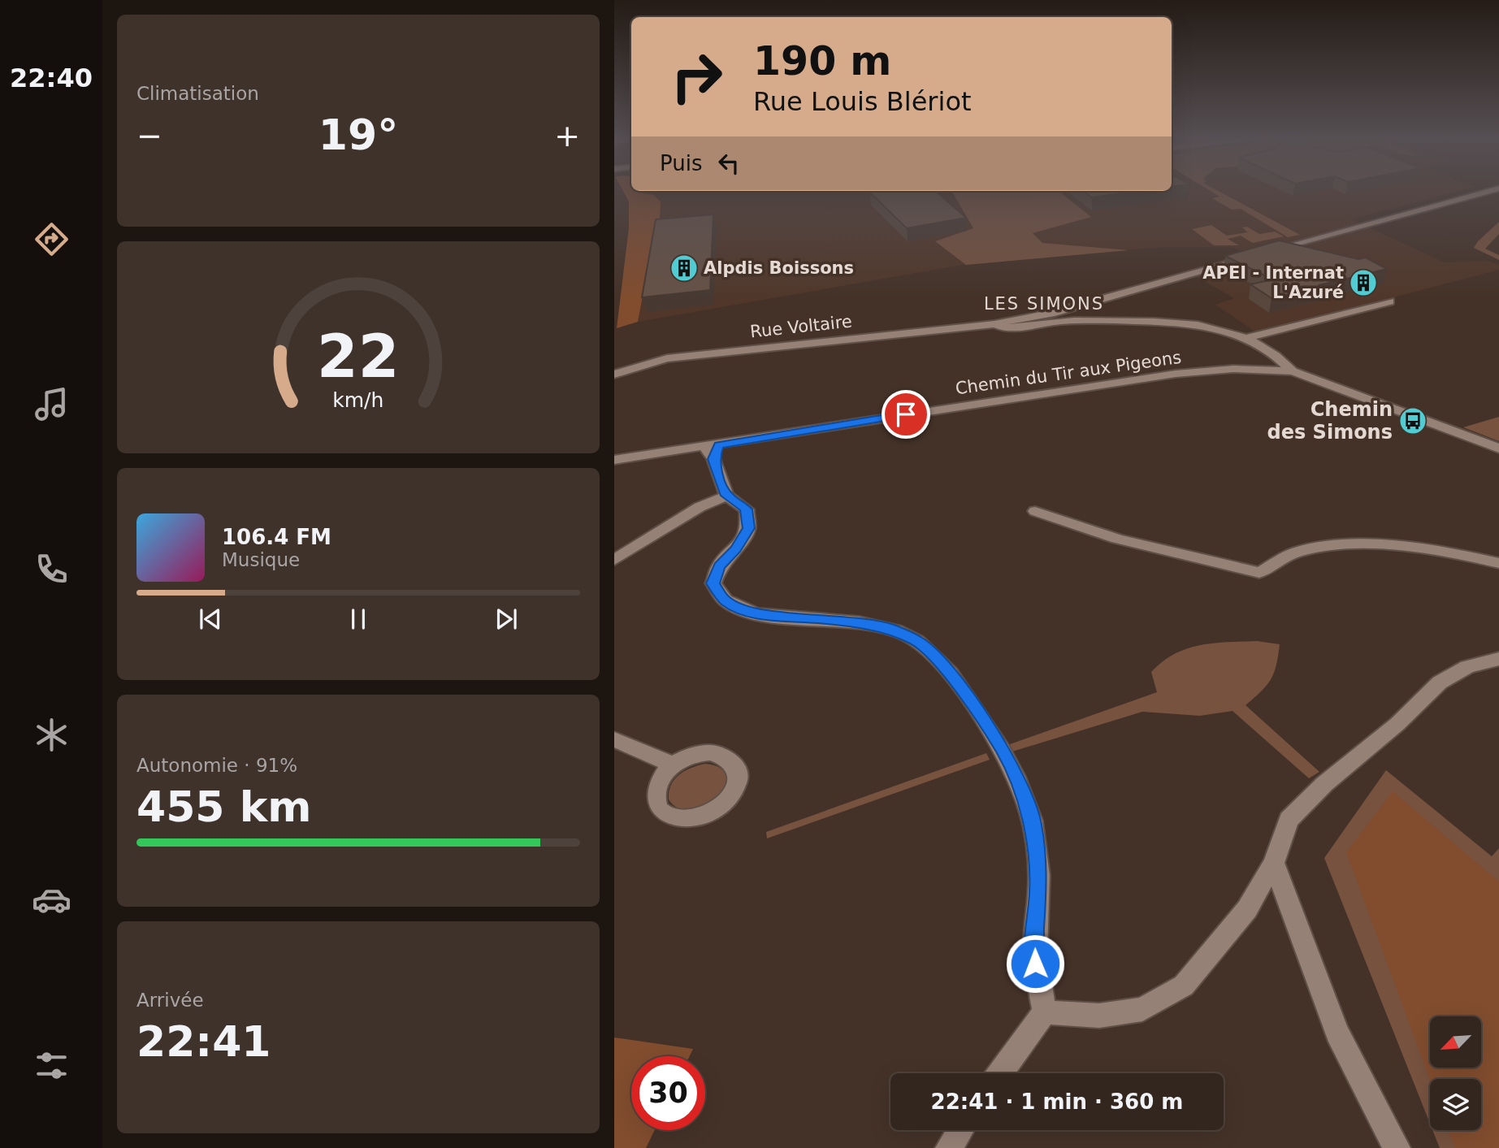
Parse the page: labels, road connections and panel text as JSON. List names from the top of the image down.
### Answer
{
  "streets": {
    "street": ["Rue Voltaire", "Chemin du Tir aux Pigeons"]
  },
  "districts": ["LES SIMONS"],
  "places": {
    "building": ["Alpdis Boissons", "APEI - Internat L'Azuré"],
    "bus stop": ["Chemin des Simons"]
  },
  "north": "bottom left",
  "page": {
    "tabs": "22:40",
    "tile": [
      "Climatisation",
      ["Autonomie · 91%", "455 km"],
      ["Arrivée", "22:41"]
    ],
    "turn": ["190 m", "Rue Louis Blériot"],
    "heat": ["−", "19°", "+"],
    "then": "Puis",
    "song": ["106.4 FM", "Musique"],
    "limit": "30",
    "trip": "22:41 · 1 min · 360 m",
    "gauge": ["22", "km/h"]
  }
}
